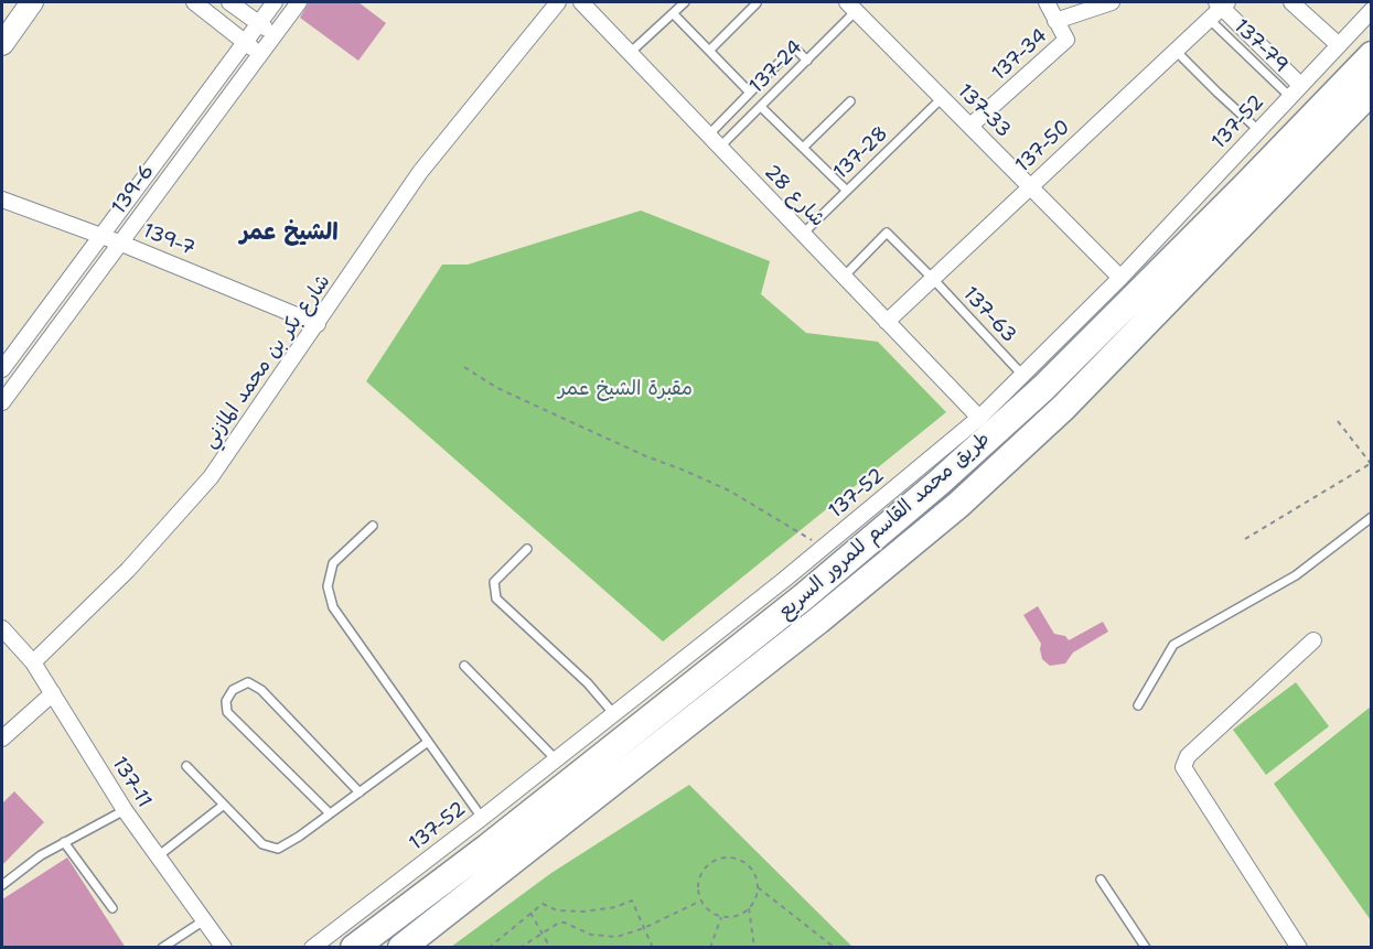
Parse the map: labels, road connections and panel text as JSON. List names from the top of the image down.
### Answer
{
  "streets": {
    "highway": ["طريق محمد القاسم للمرور السريع"],
    "street": [
      "137-34",
      "137-33",
      "137-52",
      "137-50",
      "139-6",
      "شارع 28",
      "139-7",
      "شارع بكر بن محمد المازني",
      "137-11"
    ],
    "lane": [
      "137-79",
      "137-24",
      "137-28",
      "137-63"
    ]
  },
  "crossings": [
    ["137-79", "137-52"],
    ["137-79", "137-50"],
    ["137-34", "137-33"],
    ["137-24", "137-33"],
    ["137-24", "شارع 28"],
    ["137-33", "137-52"],
    ["137-33", "137-50"],
    ["137-33", "137-28"],
    ["137-52", "شارع 28"],
    ["137-52", "137-63"],
    ["137-50", "شارع 28"],
    ["137-50", "137-63"],
    ["137-28", "شارع 28"],
    ["139-6", "139-7"],
    ["شارع 28", "137-63"],
    ["139-7", "شارع بكر بن محمد المازني"],
    ["شارع بكر بن محمد المازني", "137-11"]
  ],
  "districts": ["الشيخ عمر"],
  "parks": ["مقبرة الشيخ عمر"]
}
